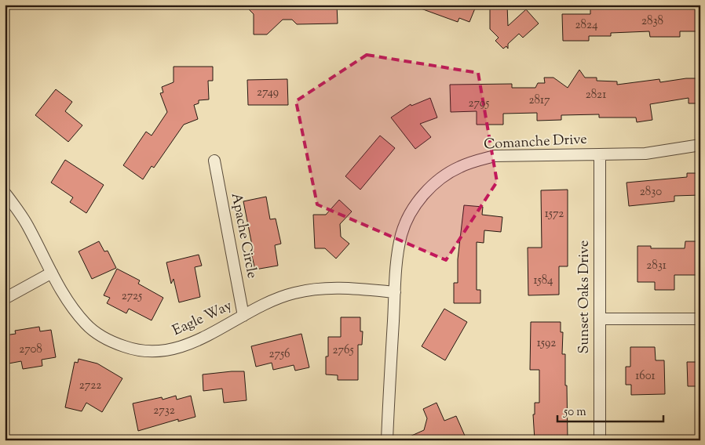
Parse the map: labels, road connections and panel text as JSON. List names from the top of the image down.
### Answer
{
  "streets": {
    "street": [
      "Comanche Drive",
      "Apache Circle",
      "Sunset Oaks Drive",
      "Eagle Way"
    ]
  },
  "crossings": [
    ["Comanche Drive", "Sunset Oaks Drive"],
    ["Comanche Drive", "Eagle Way"],
    ["Apache Circle", "Eagle Way"]
  ],
  "house_numbers": [
    "2838",
    "2824",
    "2749",
    "2821",
    "2817",
    "2795",
    "2830",
    "1572",
    "2831",
    "1584",
    "2725",
    "1592",
    "2708",
    "2765",
    "2756",
    "1601",
    "2722",
    "2732"
  ],
  "scale_bar": "50 m"
}
